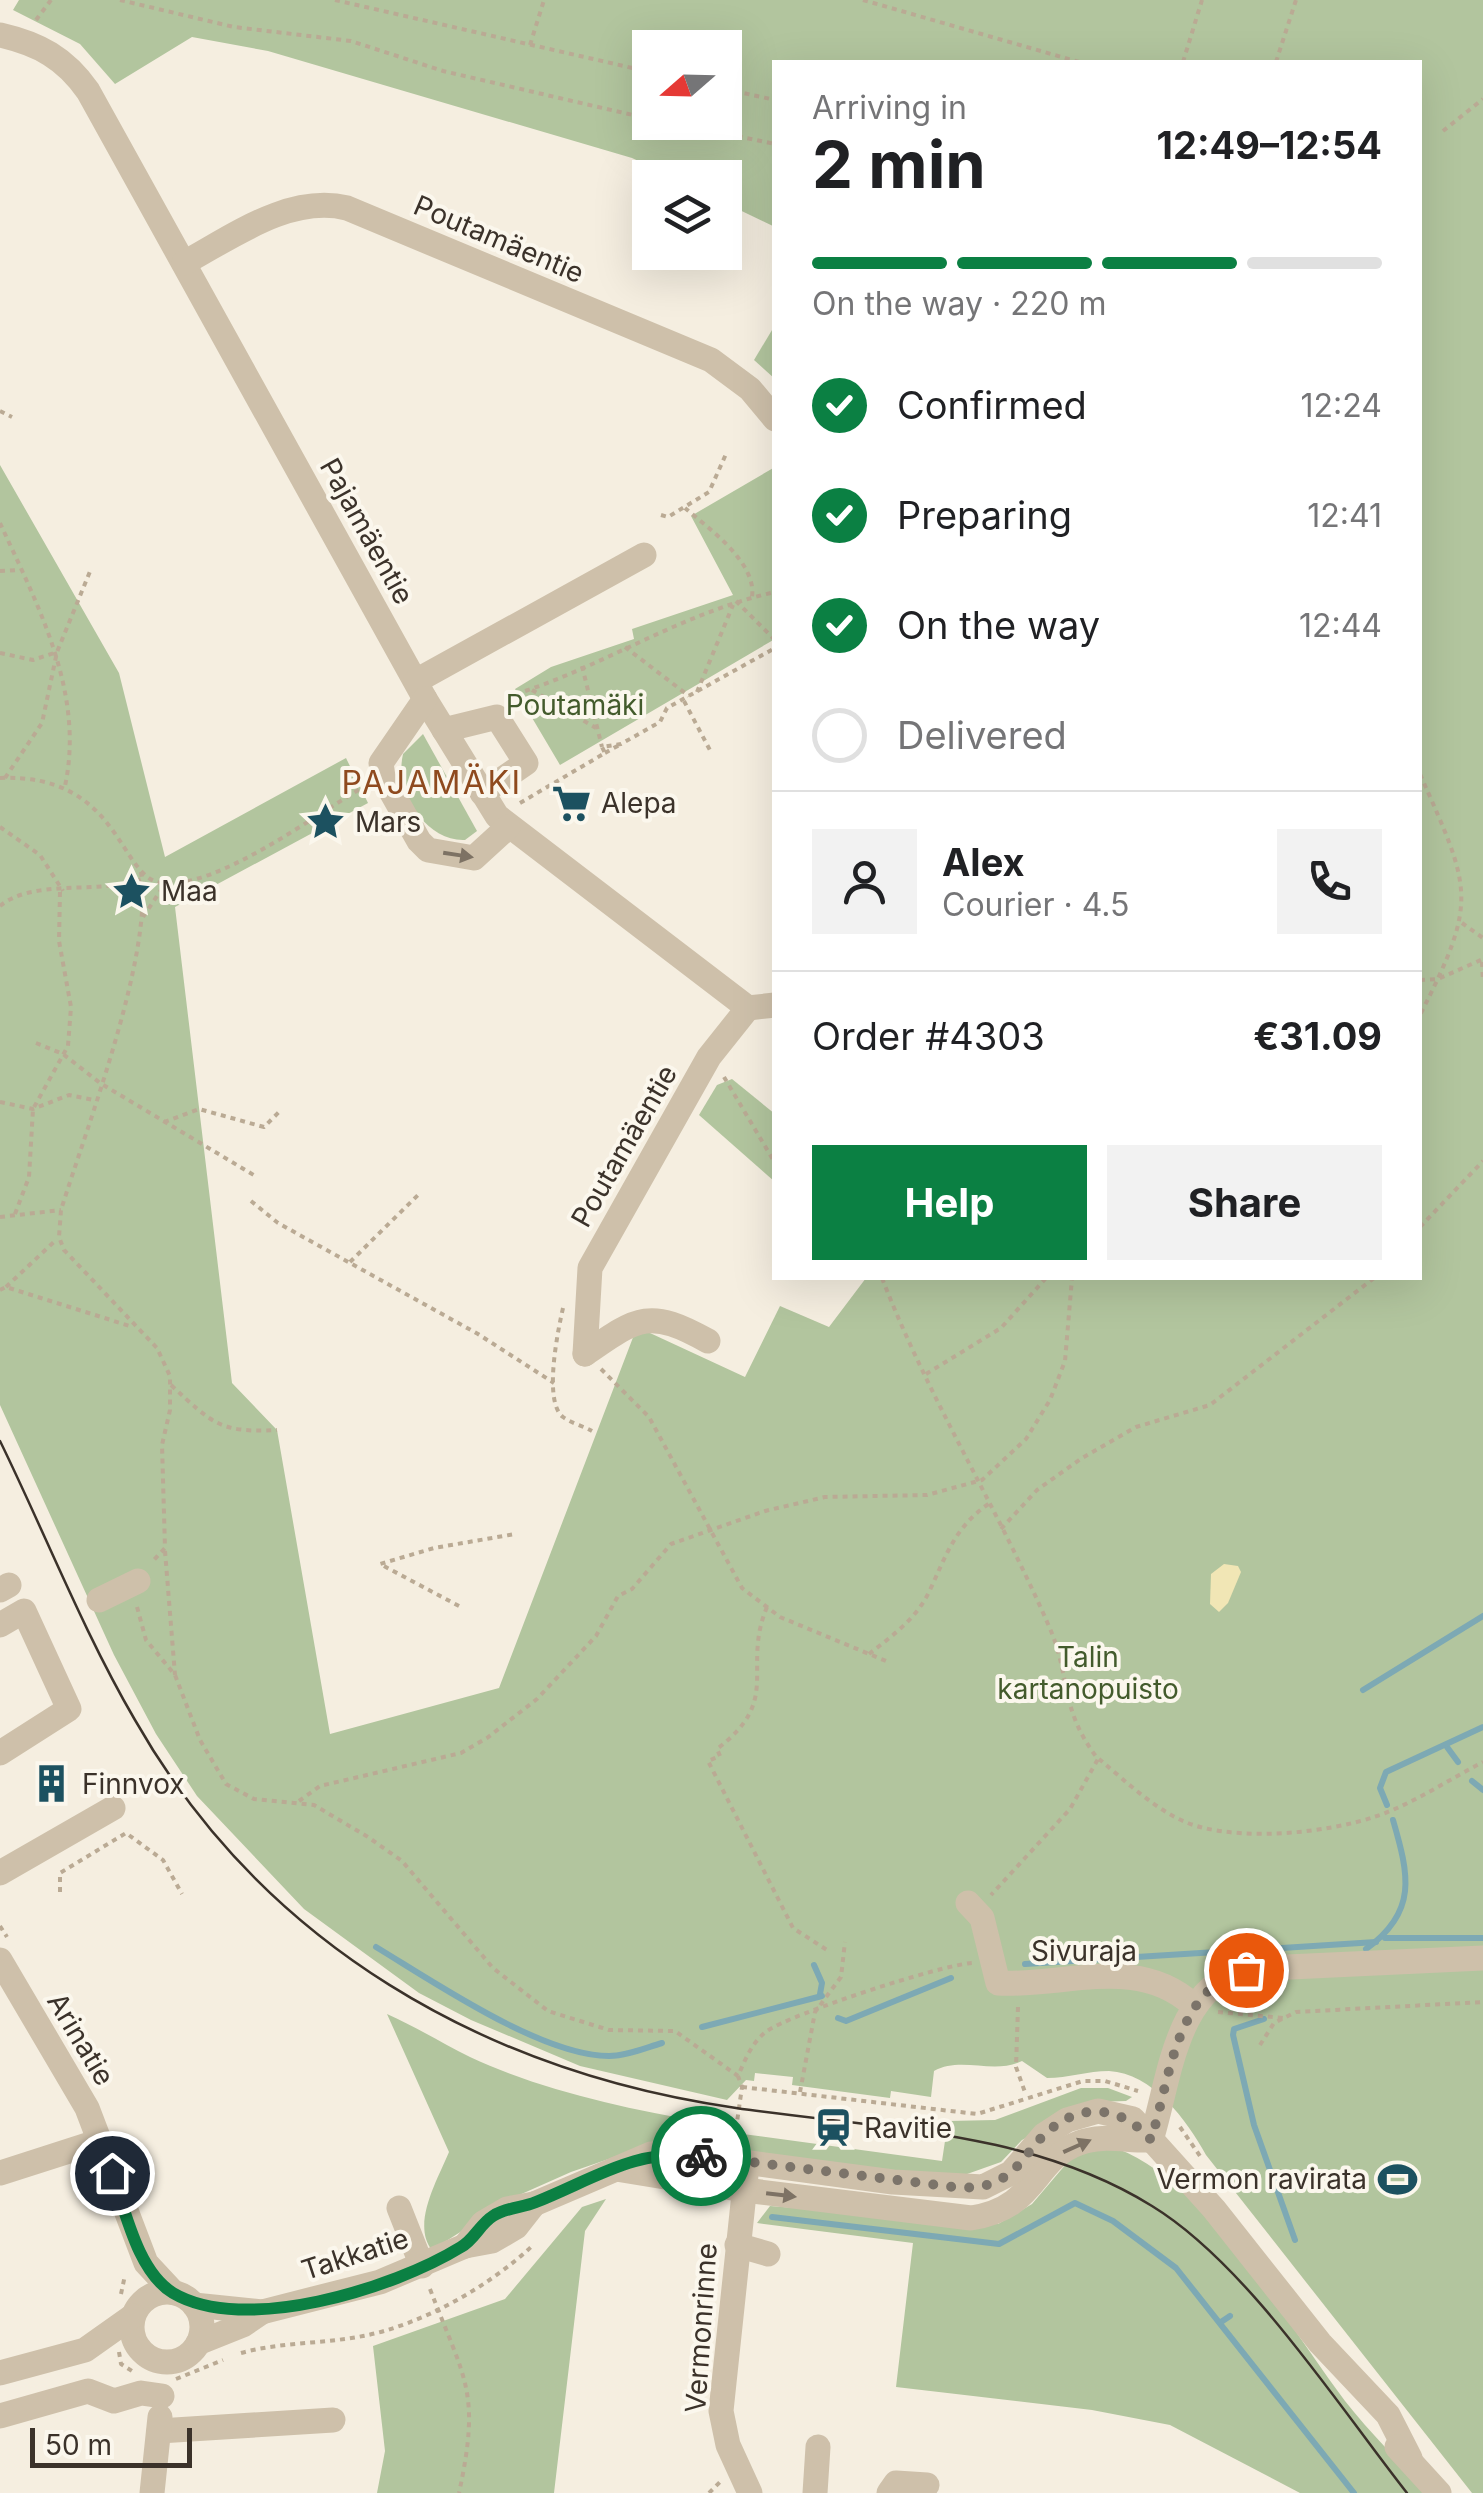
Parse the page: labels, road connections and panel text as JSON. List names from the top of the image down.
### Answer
{
  "streets": {
    "street": [
      "Poutamäentie",
      "Pajamäentie",
      "Sivuraja",
      "Arinatie",
      "Takkatie",
      "Vermonrinne"
    ]
  },
  "crossings": [
    ["Poutamäentie", "Pajamäentie"],
    ["Arinatie", "Takkatie"]
  ],
  "districts": ["PAJAMÄKI"],
  "parks": ["Poutamäki", "Talin kartanopuisto"],
  "places": {
    "supermarket": ["Alepa"],
    "place": ["Mars", "Maa"],
    "building": ["Finnvox"],
    "station": ["Ravitie"],
    "sports": ["Vermon ravirata"]
  },
  "scale_bar": "50 m",
  "north": "left",
  "page": {
    "heading": ["2 min", "Arriving in", "12:49–12:54"],
    "panel": [
      "Alex",
      "Courier · 4.5",
      "Order #4303",
      "€31.09"
    ],
    "bar": "On the way · 220 m",
    "list": [
      ["Confirmed", "12:24"],
      ["Preparing", "12:41"],
      ["On the way", "12:44"],
      "Delivered"
    ],
    "buttons": ["Help", "Share"],
    "scale": "50 m"
  }
}
